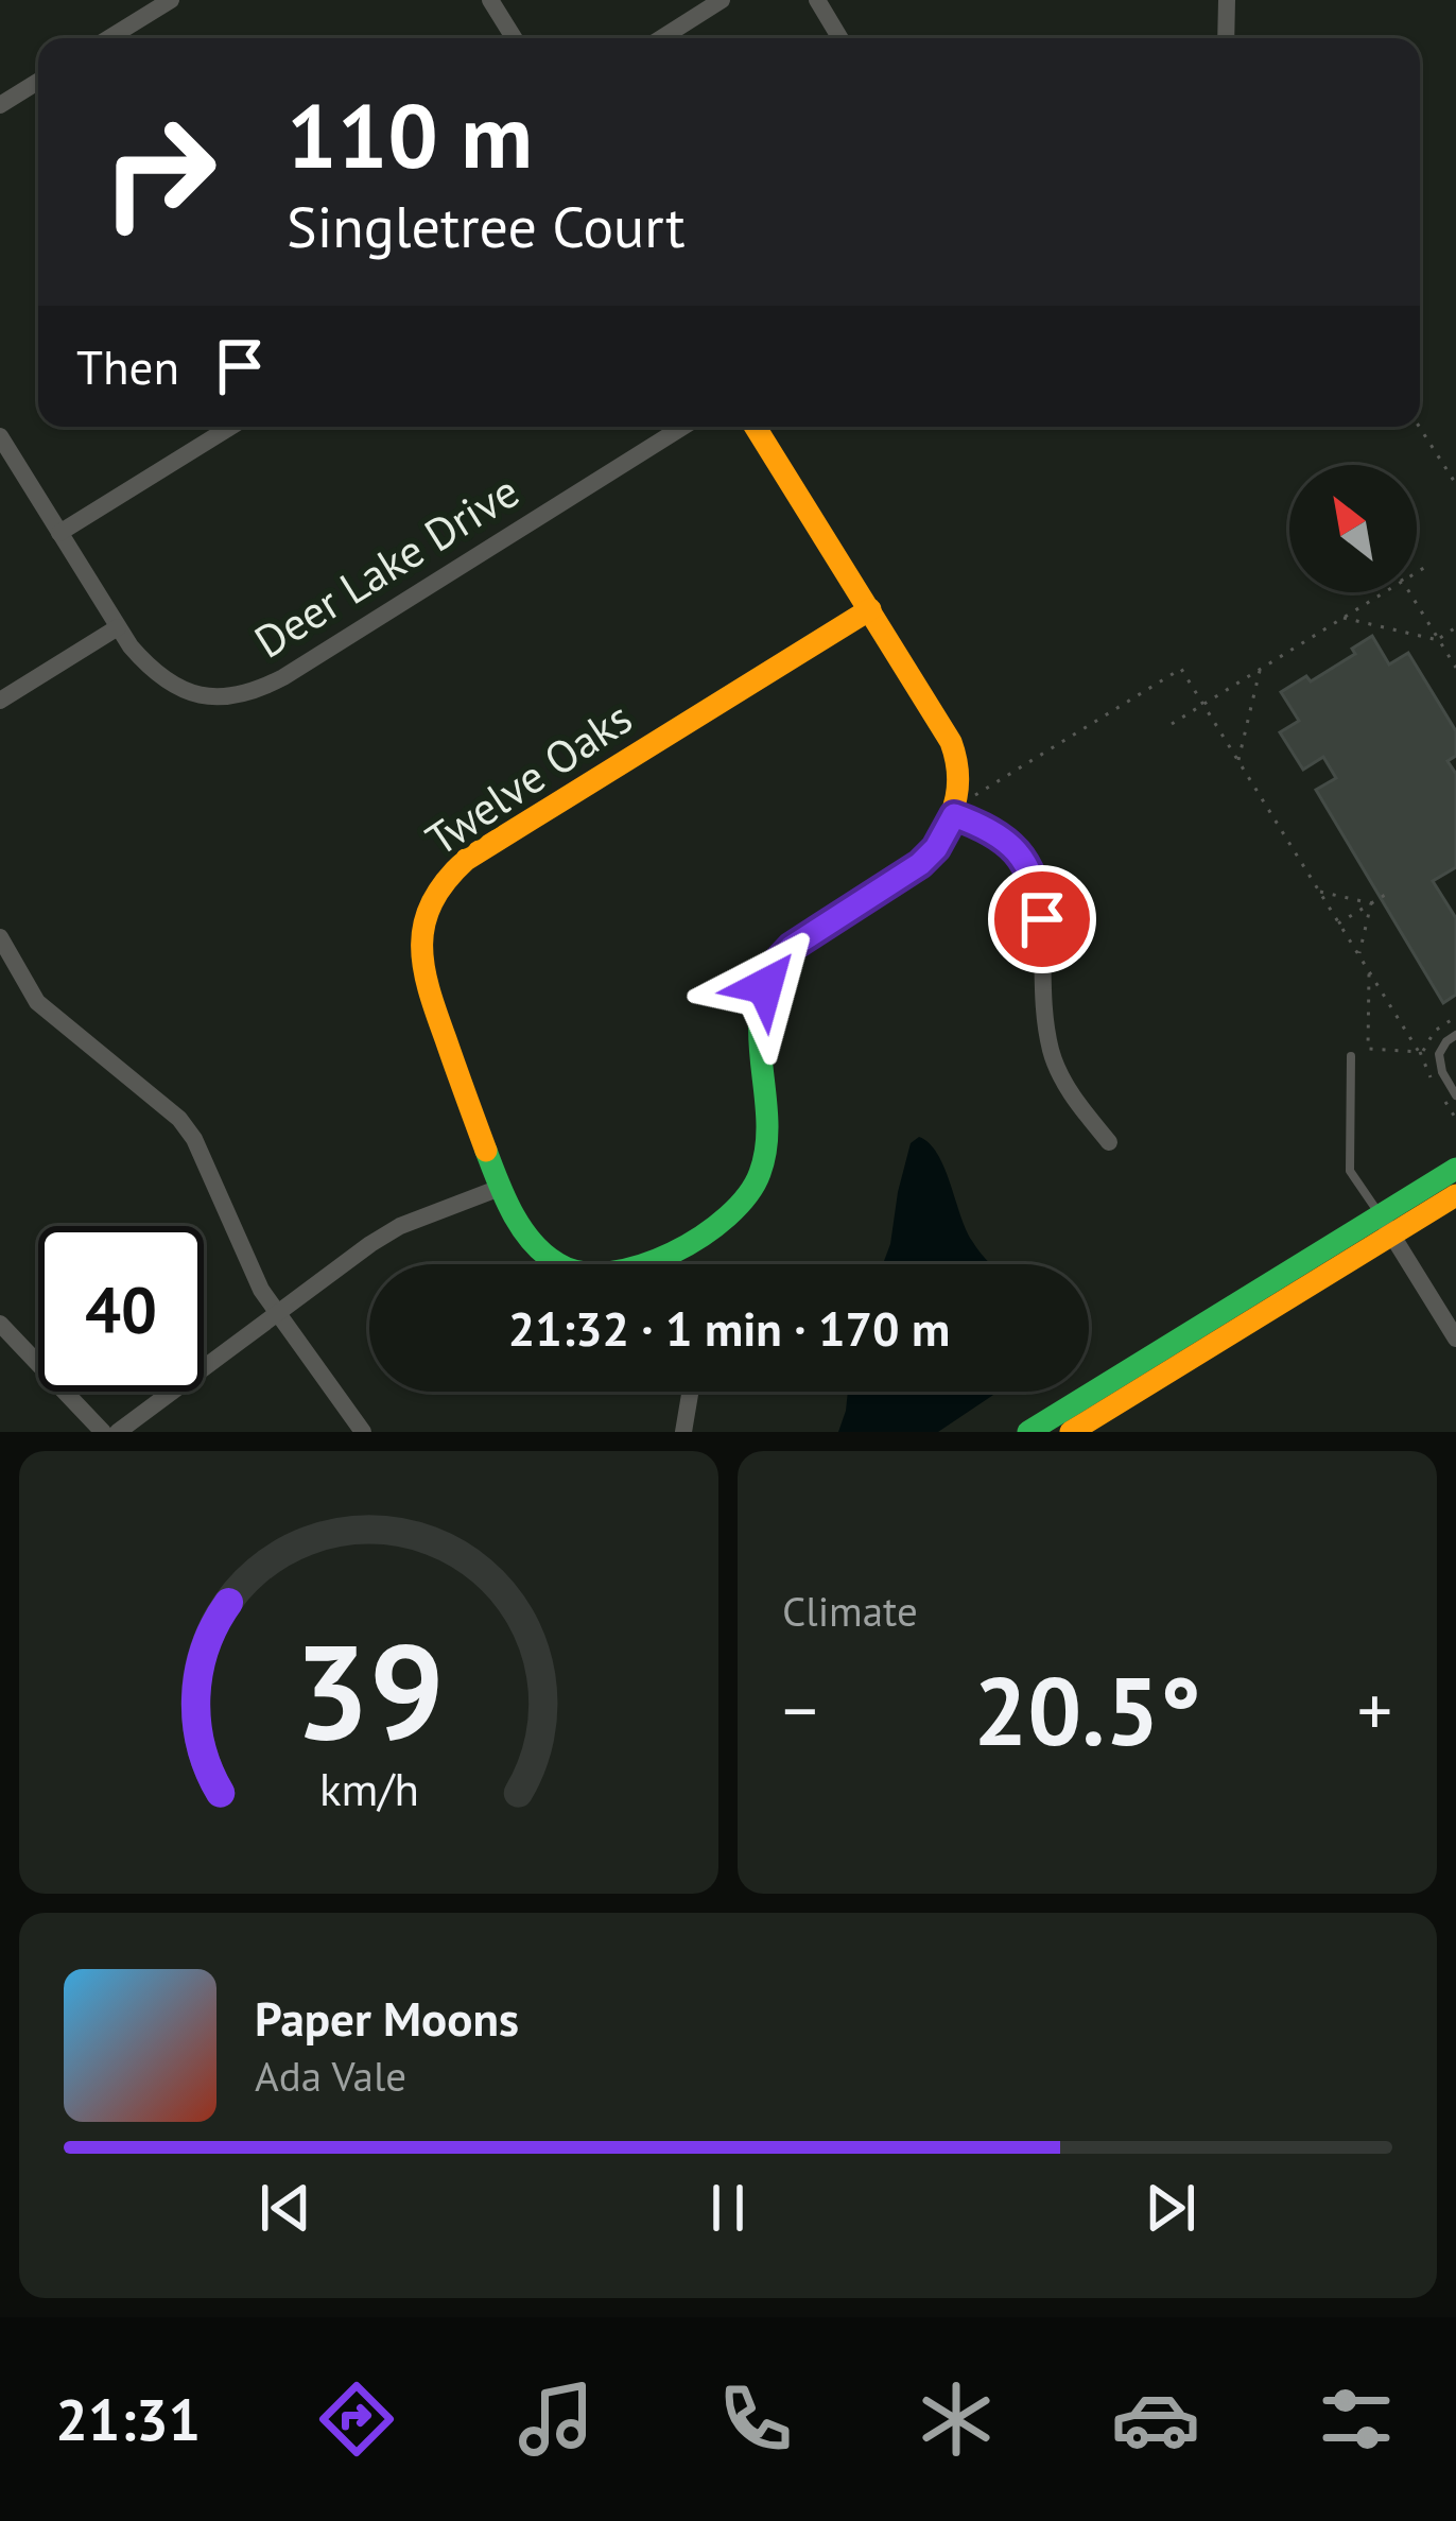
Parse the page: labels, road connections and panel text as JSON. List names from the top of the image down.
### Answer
{
  "streets": {
    "street": ["Deer Lake Drive", "Twelve Oaks"]
  },
  "north": "top left",
  "page": {
    "turn": ["110 m", "Singletree Court"],
    "then": "Then",
    "limit": "40",
    "trip": "21:32 · 1 min · 170 m",
    "tile": "Climate",
    "heat": ["−", "20.5°", "+"],
    "song": ["Paper Moons", "Ada Vale"],
    "tabs": "21:31",
    "gauge": ["39", "km/h"]
  }
}
